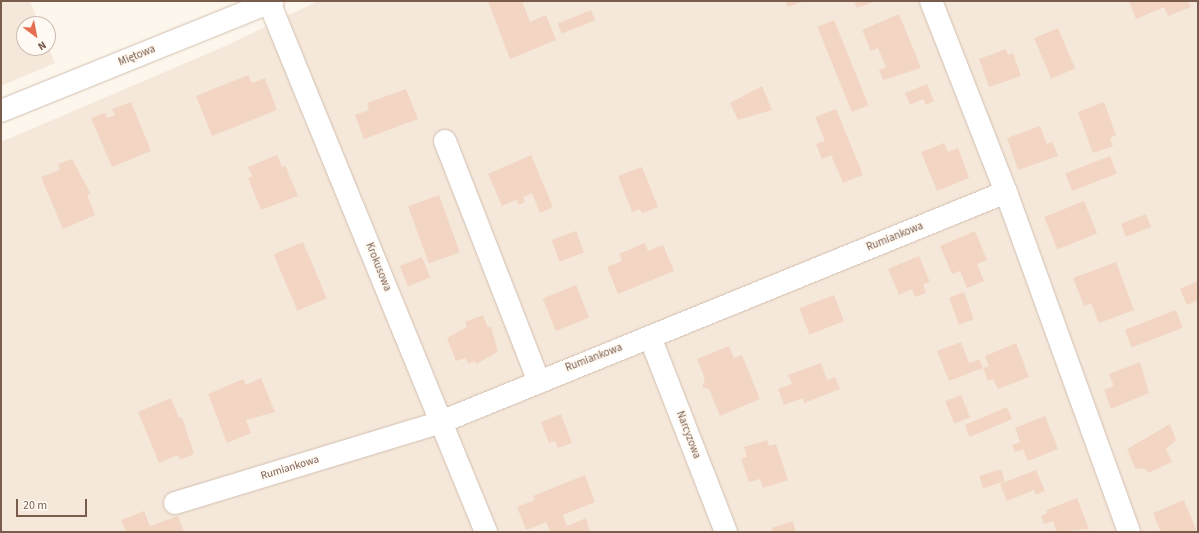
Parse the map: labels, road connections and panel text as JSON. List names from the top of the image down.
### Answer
{
  "streets": {
    "street": [
      "Miętowa",
      "Rumiankowa",
      "Krokusowa",
      "Narcyzowa"
    ]
  },
  "crossings": [
    ["Miętowa", "Krokusowa"],
    ["Rumiankowa", "Krokusowa"],
    ["Rumiankowa", "Narcyzowa"]
  ],
  "scale_bar": "20 m",
  "north": "bottom right"
}
